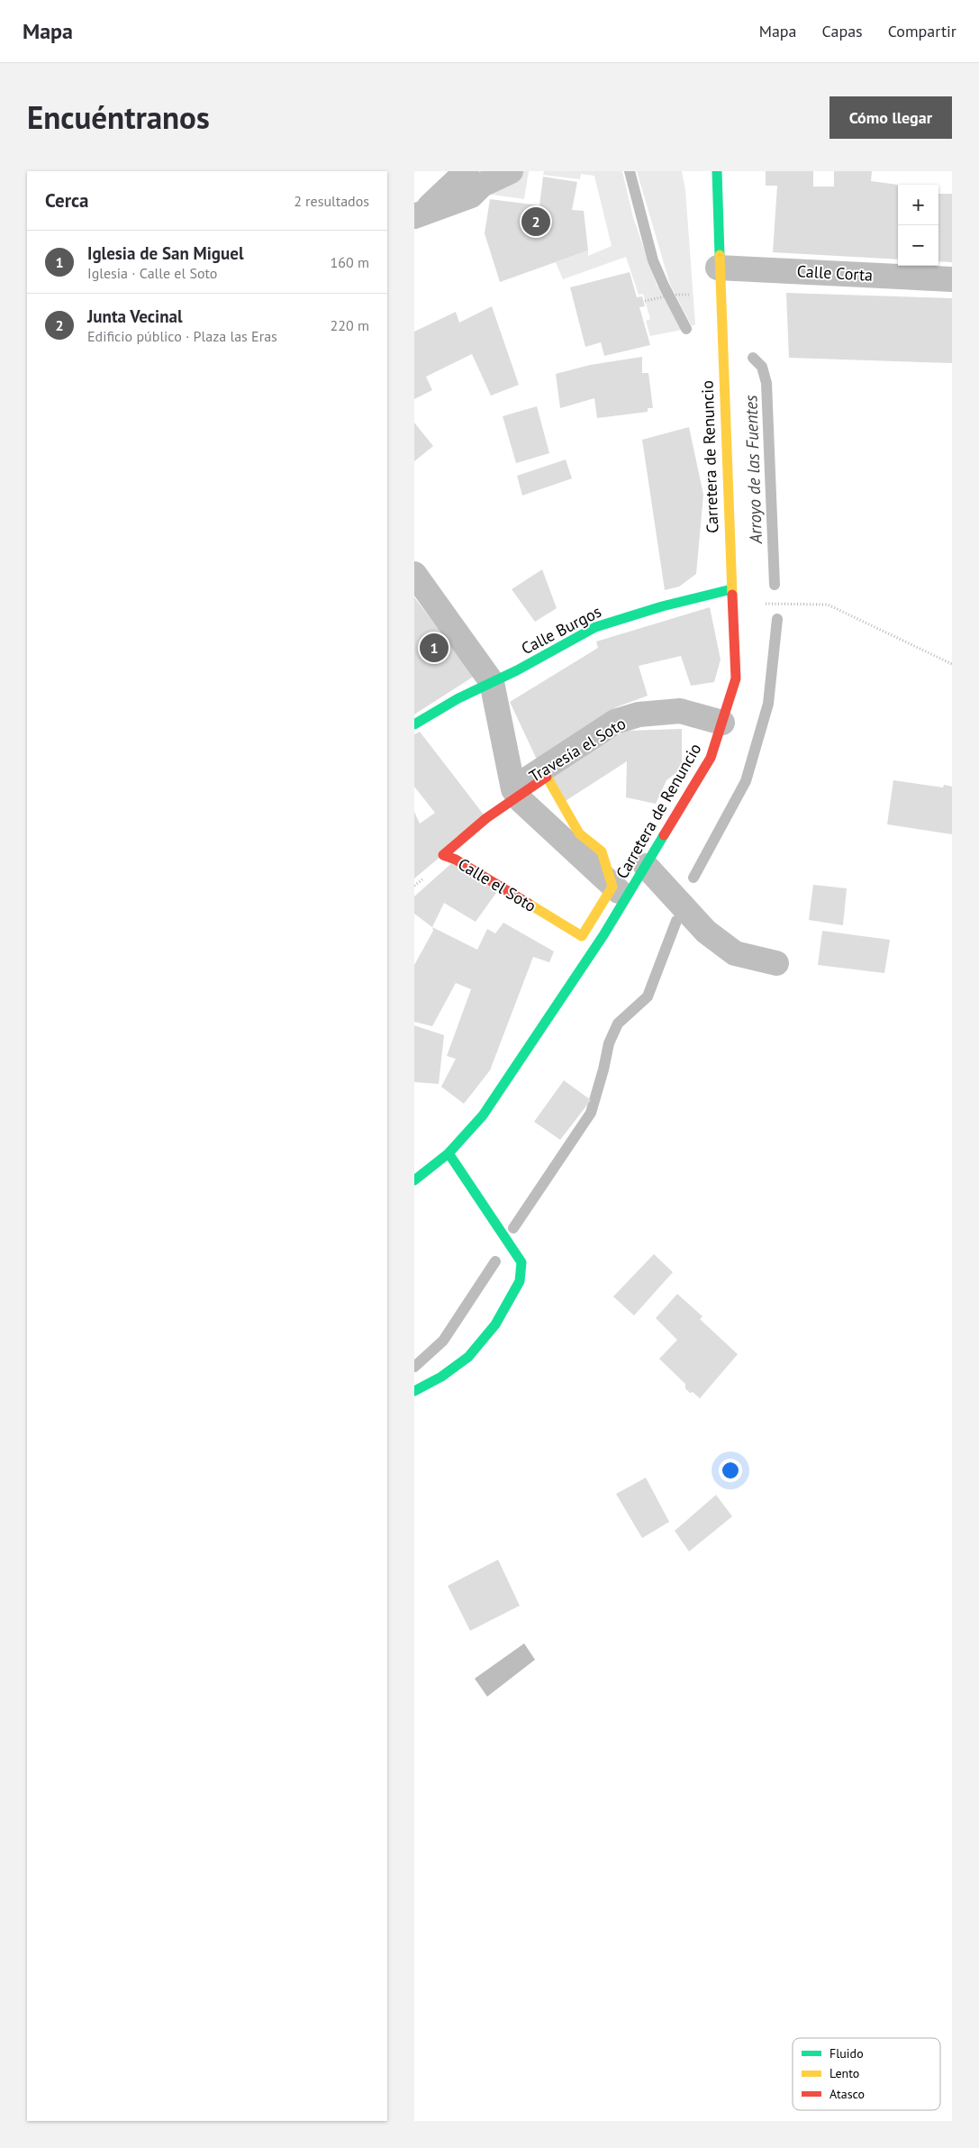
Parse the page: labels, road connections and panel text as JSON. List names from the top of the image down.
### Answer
{
  "streets": {
    "street": [
      "Calle Corta",
      "Carretera de Renuncio",
      "Calle Burgos",
      "Travesía el Soto",
      "Calle el Soto"
    ]
  },
  "crossings": [
    ["Calle Corta", "Carretera de Renuncio"],
    ["Carretera de Renuncio", "Calle Burgos"],
    ["Carretera de Renuncio", "Travesía el Soto"],
    ["Carretera de Renuncio", "Calle el Soto"],
    ["Travesía el Soto", "Calle el Soto"]
  ],
  "water": ["Arroyo de las Fuentes"],
  "legend": ["Fluido", "Lento", "Atasco"],
  "page": {
    "header": "Mapa",
    "nav": ["Mapa", "Capas", "Compartir"],
    "title": "Encuéntranos",
    "buttons": "Cómo llegar",
    "heading": ["Cerca", "2 resultados"],
    "map_buttons": ["+", "−"],
    "pins": ["2", "1"],
    "list": [
      {
        "mark": "1",
        "name": "Iglesia de San Miguel",
        "note": "Iglesia · Calle el Soto",
        "value": "160 m"
      },
      {
        "mark": "2",
        "name": "Junta Vecinal",
        "note": "Edificio público · Plaza las Eras",
        "value": "220 m"
      }
    ]
  }
}
